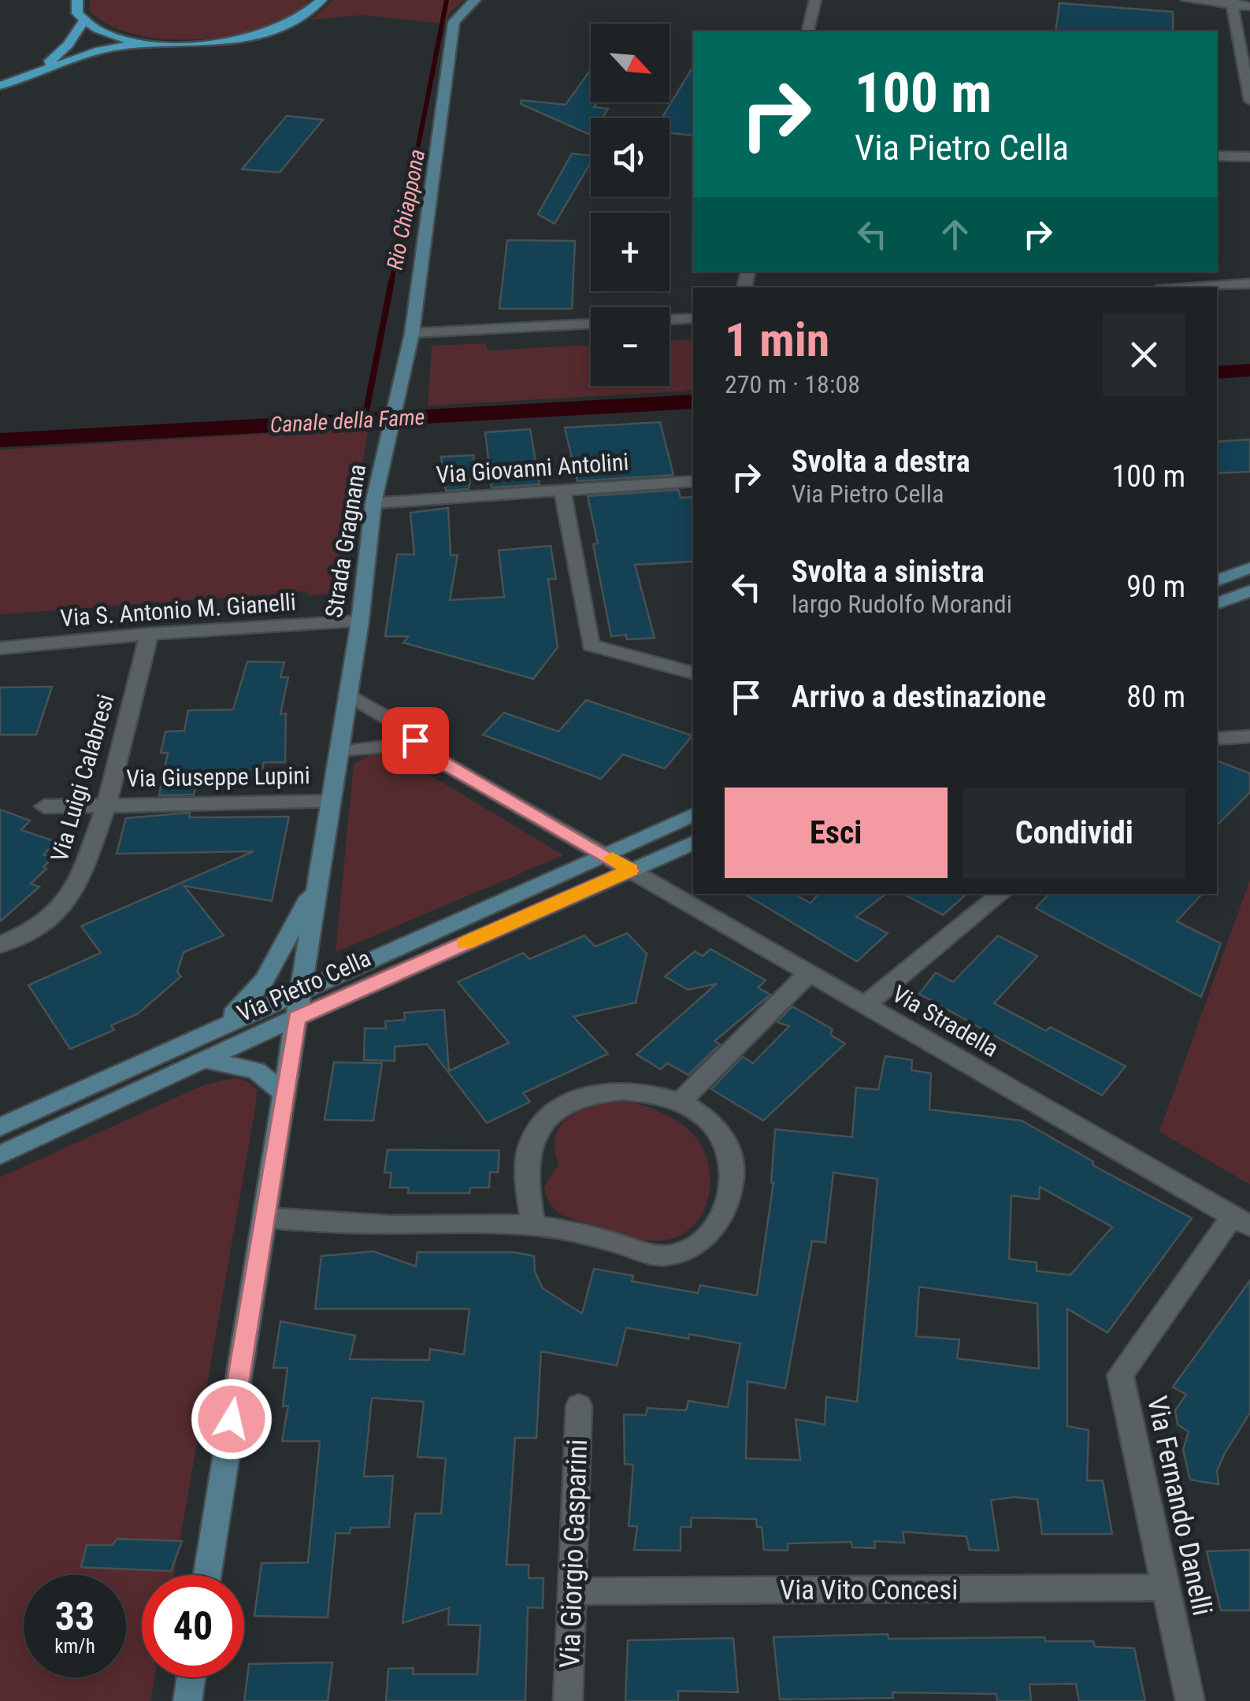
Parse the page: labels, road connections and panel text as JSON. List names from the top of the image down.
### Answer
{
  "streets": {
    "street": [
      "Via Giovanni Antolini",
      "Strada Gragnana",
      "Via S. Antonio M. Gianelli",
      "Via Giuseppe Lupini",
      "Via Luigi Calabresi",
      "Via Pietro Cella",
      "Via Stradella",
      "Via Fernando Danelli",
      "Via Giorgio Gasparini",
      "Via Vito Concesi"
    ]
  },
  "crossings": [
    ["Via Giovanni Antolini", "Strada Gragnana"],
    ["Strada Gragnana", "Via S. Antonio M. Gianelli"],
    ["Strada Gragnana", "Via Giuseppe Lupini"],
    ["Strada Gragnana", "Via Pietro Cella"],
    ["Via S. Antonio M. Gianelli", "Via Luigi Calabresi"],
    ["Via Giuseppe Lupini", "Via Luigi Calabresi"],
    ["Via Pietro Cella", "Via Stradella"],
    ["Via Stradella", "Via Fernando Danelli"],
    ["Via Fernando Danelli", "Via Vito Concesi"],
    ["Via Giorgio Gasparini", "Via Vito Concesi"]
  ],
  "water": ["Rio Chiappona", "Canale della Fame"],
  "north": "bottom right",
  "page": {
    "map_buttons": ["+", "−"],
    "turn": ["100 m", "Via Pietro Cella"],
    "heading": ["1 min", "270 m · 18:08"],
    "list": [
      {
        "name": "Svolta a destra",
        "note": "Via Pietro Cella",
        "value": "100 m"
      },
      {
        "name": "Svolta a sinistra",
        "note": "largo Rudolfo Morandi",
        "value": "90 m"
      },
      {
        "name": "Arrivo a destinazione",
        "value": "80 m"
      }
    ],
    "buttons": ["Esci", "Condividi"],
    "speed": "33 km/h",
    "limit": "40"
  }
}
